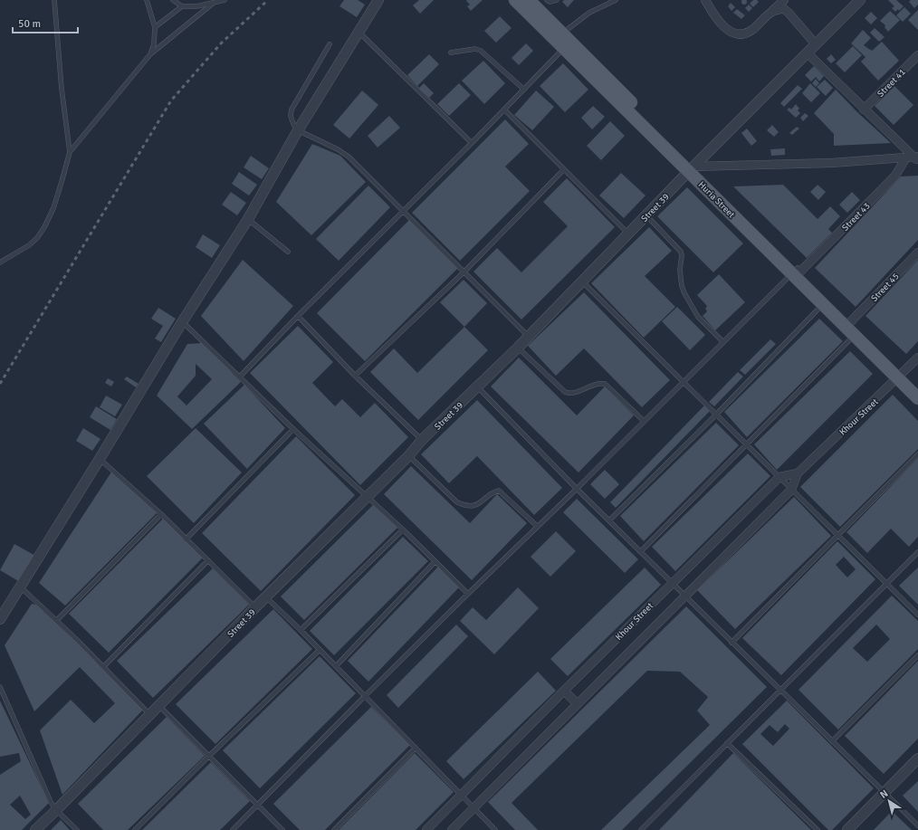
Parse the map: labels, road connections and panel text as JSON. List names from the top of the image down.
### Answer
{
  "streets": {
    "main road": ["Huria Street"],
    "street": [
      "Street 41",
      "Street 39",
      "Street 43",
      "Street 45",
      "Khour Street"
    ]
  },
  "crossings": [
    ["Huria Street", "Street 39"],
    ["Huria Street", "Street 43"],
    ["Huria Street", "Street 45"],
    ["Huria Street", "Khour Street"]
  ],
  "scale_bar": "50 m",
  "north": "top left"
}
